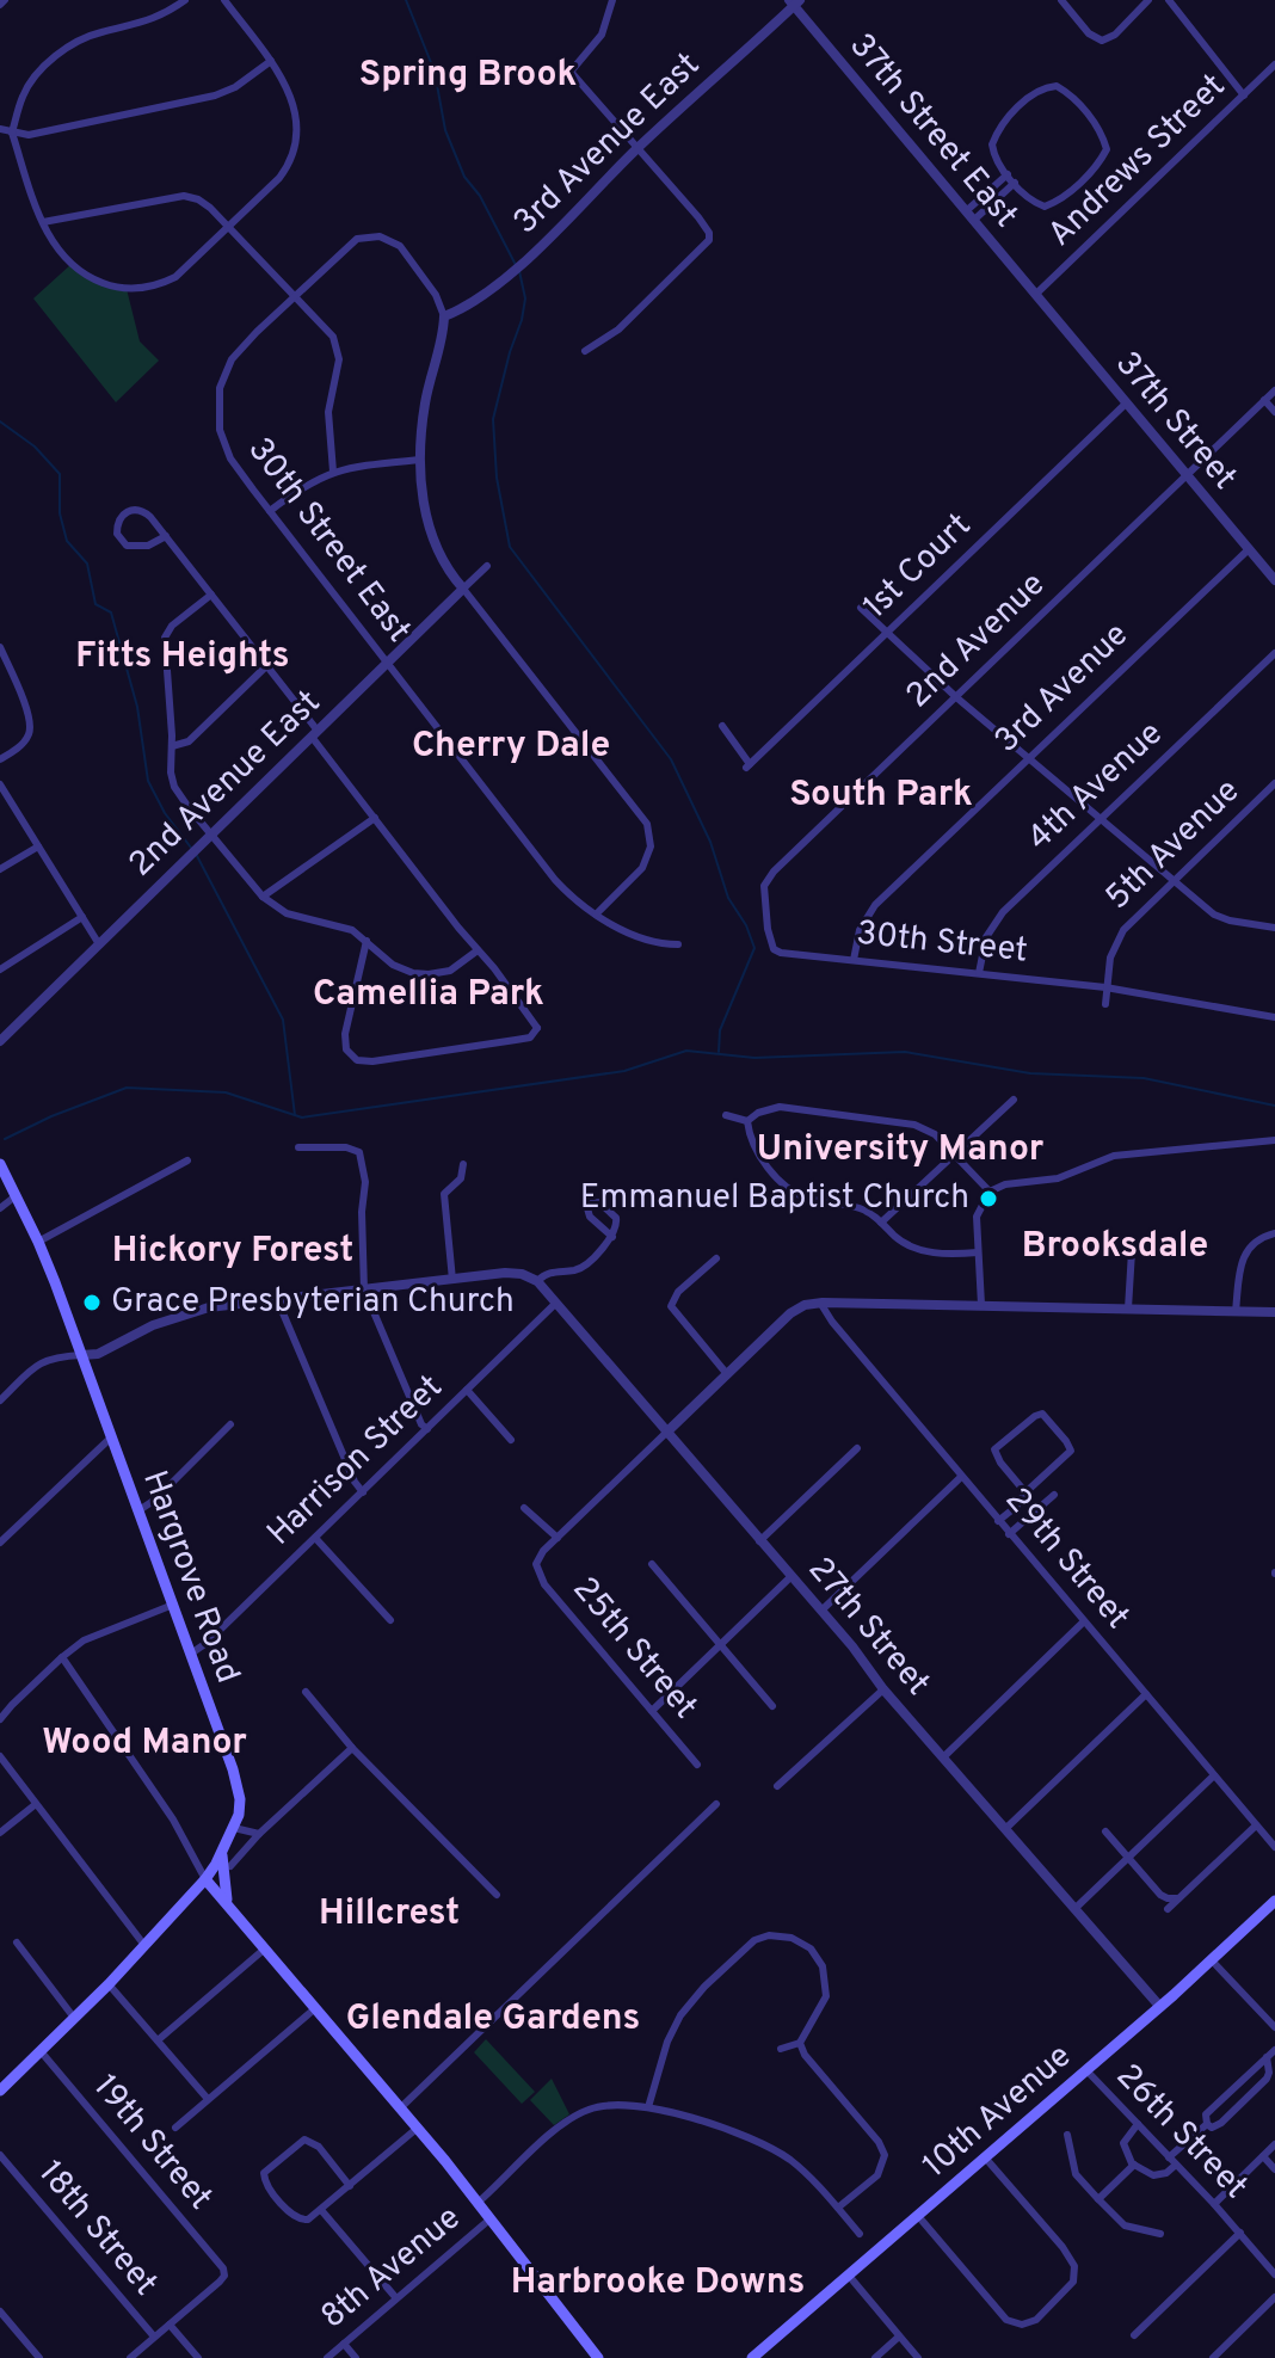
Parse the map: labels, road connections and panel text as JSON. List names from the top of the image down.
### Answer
{
  "streets": {
    "main road": ["Hargrove Road", "10th Avenue"],
    "street": [
      "37th Street East",
      "3rd Avenue East",
      "Andrews Street",
      "37th Street",
      "30th Street East",
      "1st Court",
      "2nd Avenue",
      "3rd Avenue",
      "2nd Avenue East",
      "4th Avenue",
      "5th Avenue",
      "30th Street",
      "Harrison Street",
      "29th Street",
      "27th Street",
      "25th Street",
      "26th Street",
      "19th Street",
      "18th Street",
      "8th Avenue"
    ]
  },
  "crossings": [
    ["37th Street East", "3rd Avenue East"],
    ["37th Street East", "Andrews Street"],
    ["37th Street East", "37th Street"],
    ["Andrews Street", "37th Street"],
    ["37th Street", "1st Court"],
    ["37th Street", "2nd Avenue"],
    ["37th Street", "3rd Avenue"],
    ["30th Street East", "2nd Avenue East"],
    ["2nd Avenue", "30th Street"],
    ["3rd Avenue", "30th Street"],
    ["4th Avenue", "30th Street"],
    ["5th Avenue", "30th Street"],
    ["Harrison Street", "Hargrove Road"],
    ["Harrison Street", "27th Street"],
    ["Hargrove Road", "19th Street"],
    ["27th Street", "10th Avenue"],
    ["10th Avenue", "26th Street"],
    ["19th Street", "18th Street"]
  ],
  "districts": [
    "Spring Brook",
    "Fitts Heights",
    "Cherry Dale",
    "South Park",
    "Camellia Park",
    "University Manor",
    "Brooksdale",
    "Hickory Forest",
    "Wood Manor",
    "Hillcrest",
    "Glendale Gardens",
    "Harbrooke Downs"
  ],
  "places": ["Emmanuel Baptist Church", "Grace Presbyterian Church"]
}
